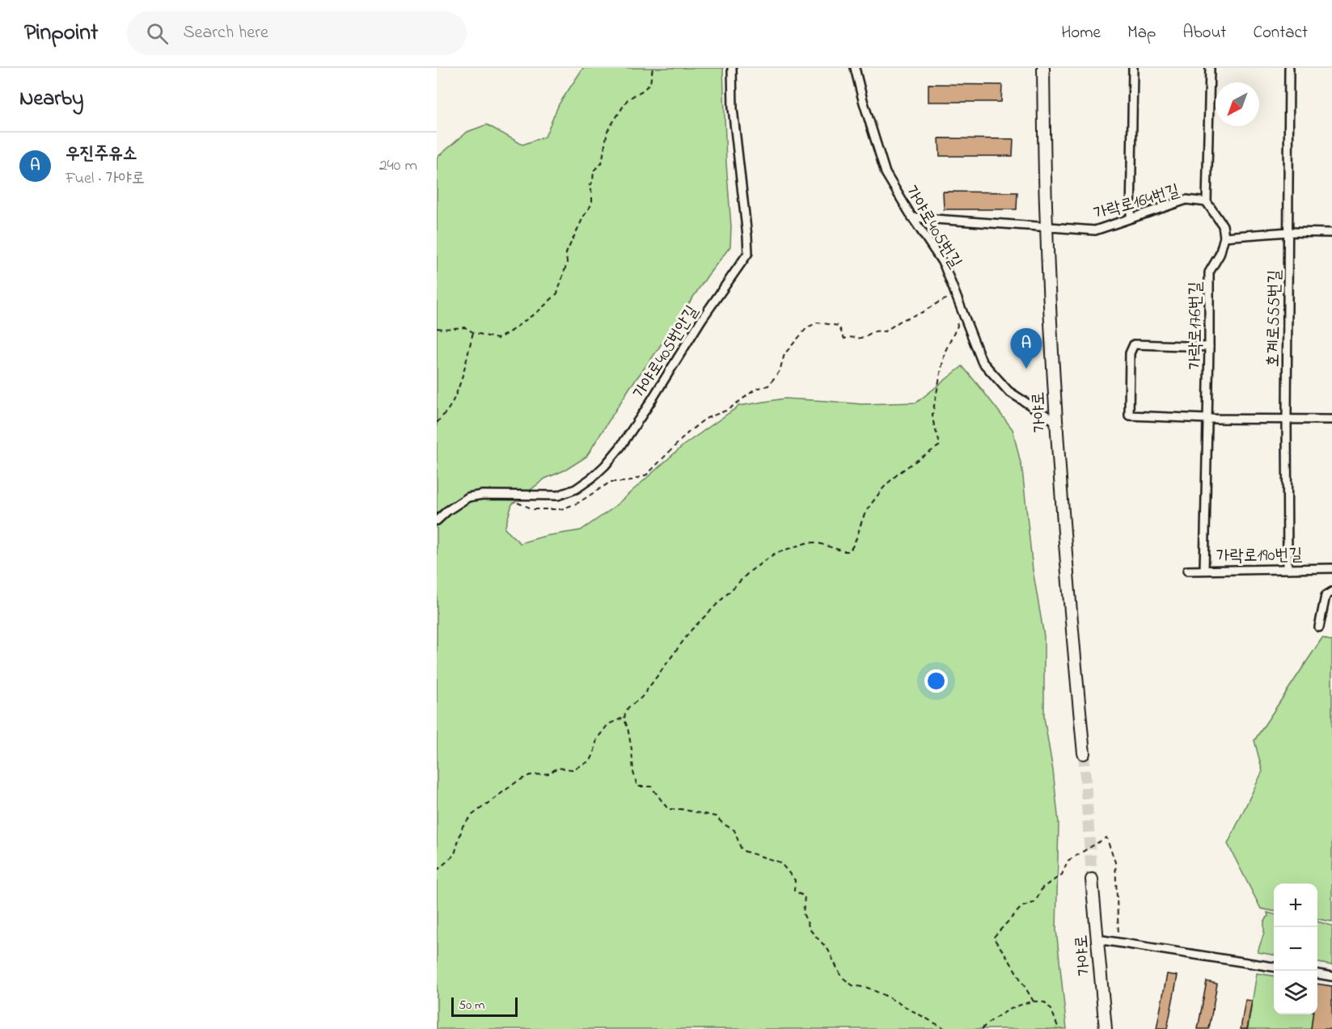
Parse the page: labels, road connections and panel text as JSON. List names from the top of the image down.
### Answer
{
  "streets": {
    "main road": ["가야로"],
    "street": [
      "가락로164번길",
      "가야로405번길",
      "호계로555번길",
      "가락로176번길",
      "가야로405번안길",
      "가락로190번길"
    ]
  },
  "crossings": [
    ["가락로164번길", "가야로405번길"],
    ["가락로164번길", "가락로176번길"],
    ["가락로164번길", "가야로"],
    ["가야로405번길", "가야로"],
    ["호계로555번길", "가락로190번길"],
    ["가락로176번길", "가락로190번길"]
  ],
  "scale_bar": "50 m",
  "north": "bottom left",
  "page": {
    "header": "Pinpoint",
    "search": "Search here",
    "nav": [
      "Home",
      "Map",
      "About",
      "Contact"
    ],
    "heading": "Nearby",
    "list": [
      {
        "mark": "A",
        "name": "우진주유소",
        "note": "Fuel · 가야로",
        "value": "240 m"
      }
    ],
    "pins": "A",
    "map_buttons": ["+", "−"],
    "scale": "50 m"
  }
}
